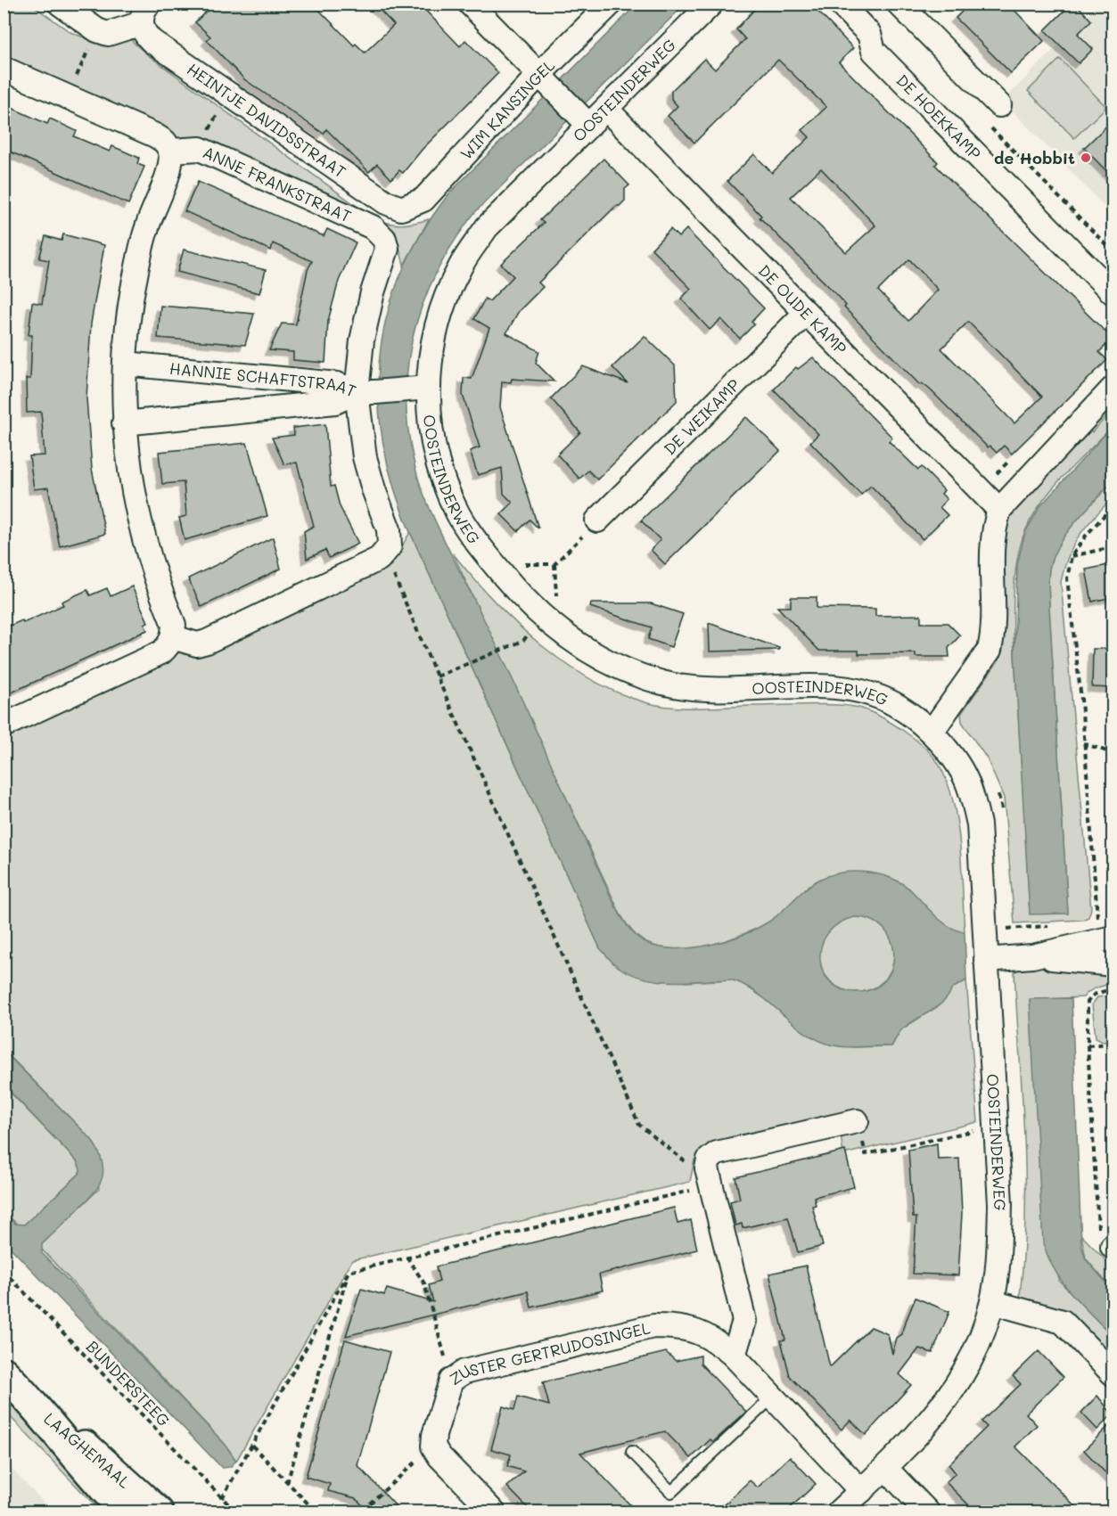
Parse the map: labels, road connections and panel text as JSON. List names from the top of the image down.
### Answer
{
  "streets": {
    "street": [
      "OOSTEINDERWEG",
      "WIM KANSINGEL",
      "DE HOEKKAMP",
      "HEINTJE DAVIDSSTRAAT",
      "ANNE FRANKSTRAAT",
      "DE OUDE KAMP",
      "HANNIE SCHAFTSTRAAT",
      "DE WEIKAMP",
      "ZUSTER GERTRUDOSINGEL",
      "LAAGHEMAAL"
    ],
    "path": ["BUNDERSTEEG"]
  },
  "crossings": [
    ["OOSTEINDERWEG", "DE OUDE KAMP"],
    ["OOSTEINDERWEG", "ZUSTER GERTRUDOSINGEL"],
    ["WIM KANSINGEL", "HEINTJE DAVIDSSTRAAT"],
    ["ANNE FRANKSTRAAT", "HANNIE SCHAFTSTRAAT"],
    ["DE OUDE KAMP", "DE WEIKAMP"]
  ],
  "places": ["de Hobbit"]
}
